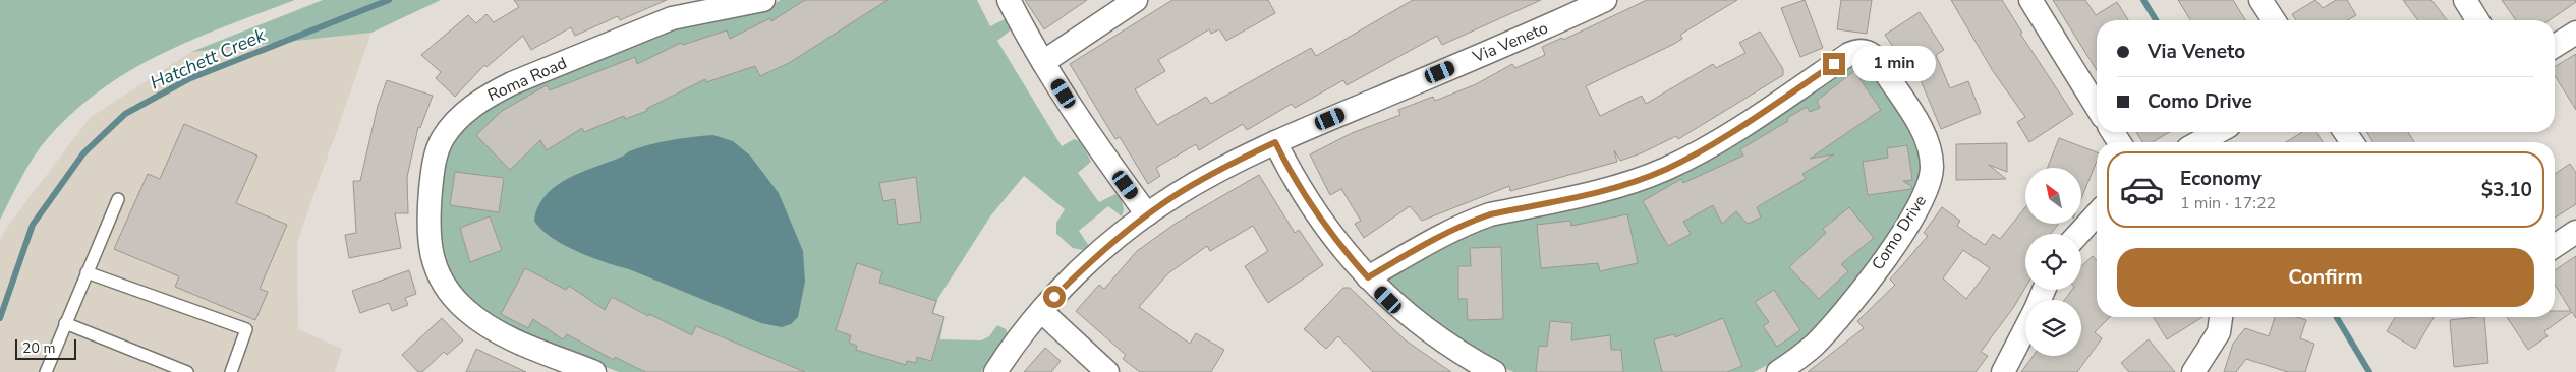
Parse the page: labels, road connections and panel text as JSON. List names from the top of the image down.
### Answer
{
  "streets": {
    "street": ["Via Veneto", "Roma Road", "Como Drive"]
  },
  "water": ["Hatchett Creek"],
  "scale_bar": "20 m",
  "north": "top left",
  "page": {
    "banner": ["Via Veneto", "Como Drive"],
    "bubble": "1 min",
    "list": [
      {
        "name": "Economy",
        "note": "1 min · 17:22",
        "value": "$3.10"
      }
    ],
    "buttons": "Confirm",
    "scale": "20 m"
  }
}
